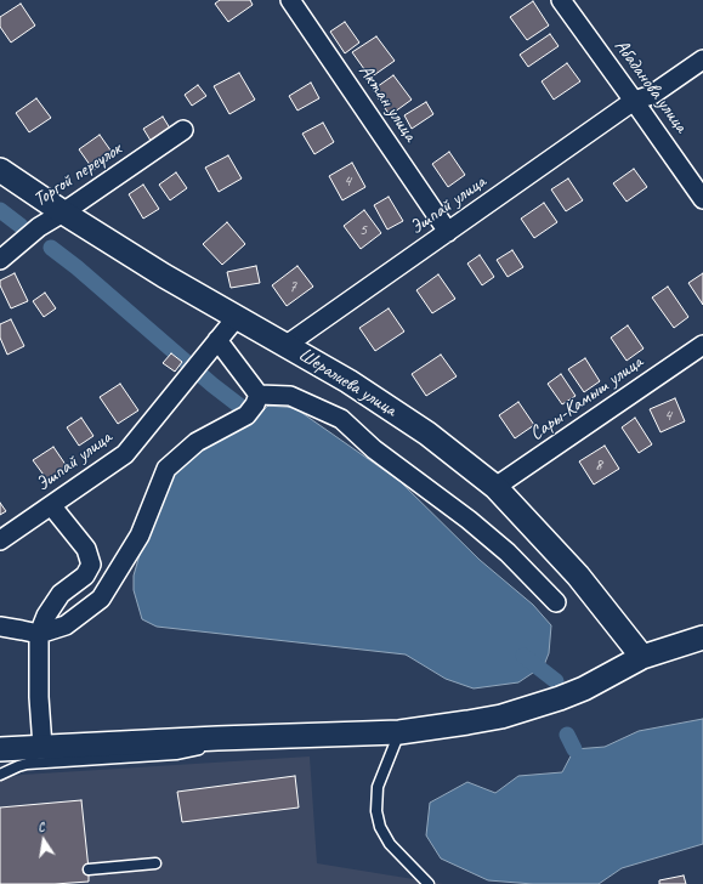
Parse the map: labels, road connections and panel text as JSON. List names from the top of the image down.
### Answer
{
  "streets": {
    "street": [
      "Абаданова улица",
      "Актан улица",
      "Торгой переулок",
      "Эшпай улица",
      "Шералиева улица",
      "Сары-Камыш улица"
    ]
  },
  "crossings": [
    ["Абаданова улица", "Эшпай улица"],
    ["Актан улица", "Эшпай улица"],
    ["Торгой переулок", "Шералиева улица"],
    ["Эшпай улица", "Шералиева улица"],
    ["Шералиева улица", "Сары-Камыш улица"]
  ],
  "house_numbers": [
    "4",
    "5",
    "7",
    "4",
    "8"
  ],
  "north": "top"
}
